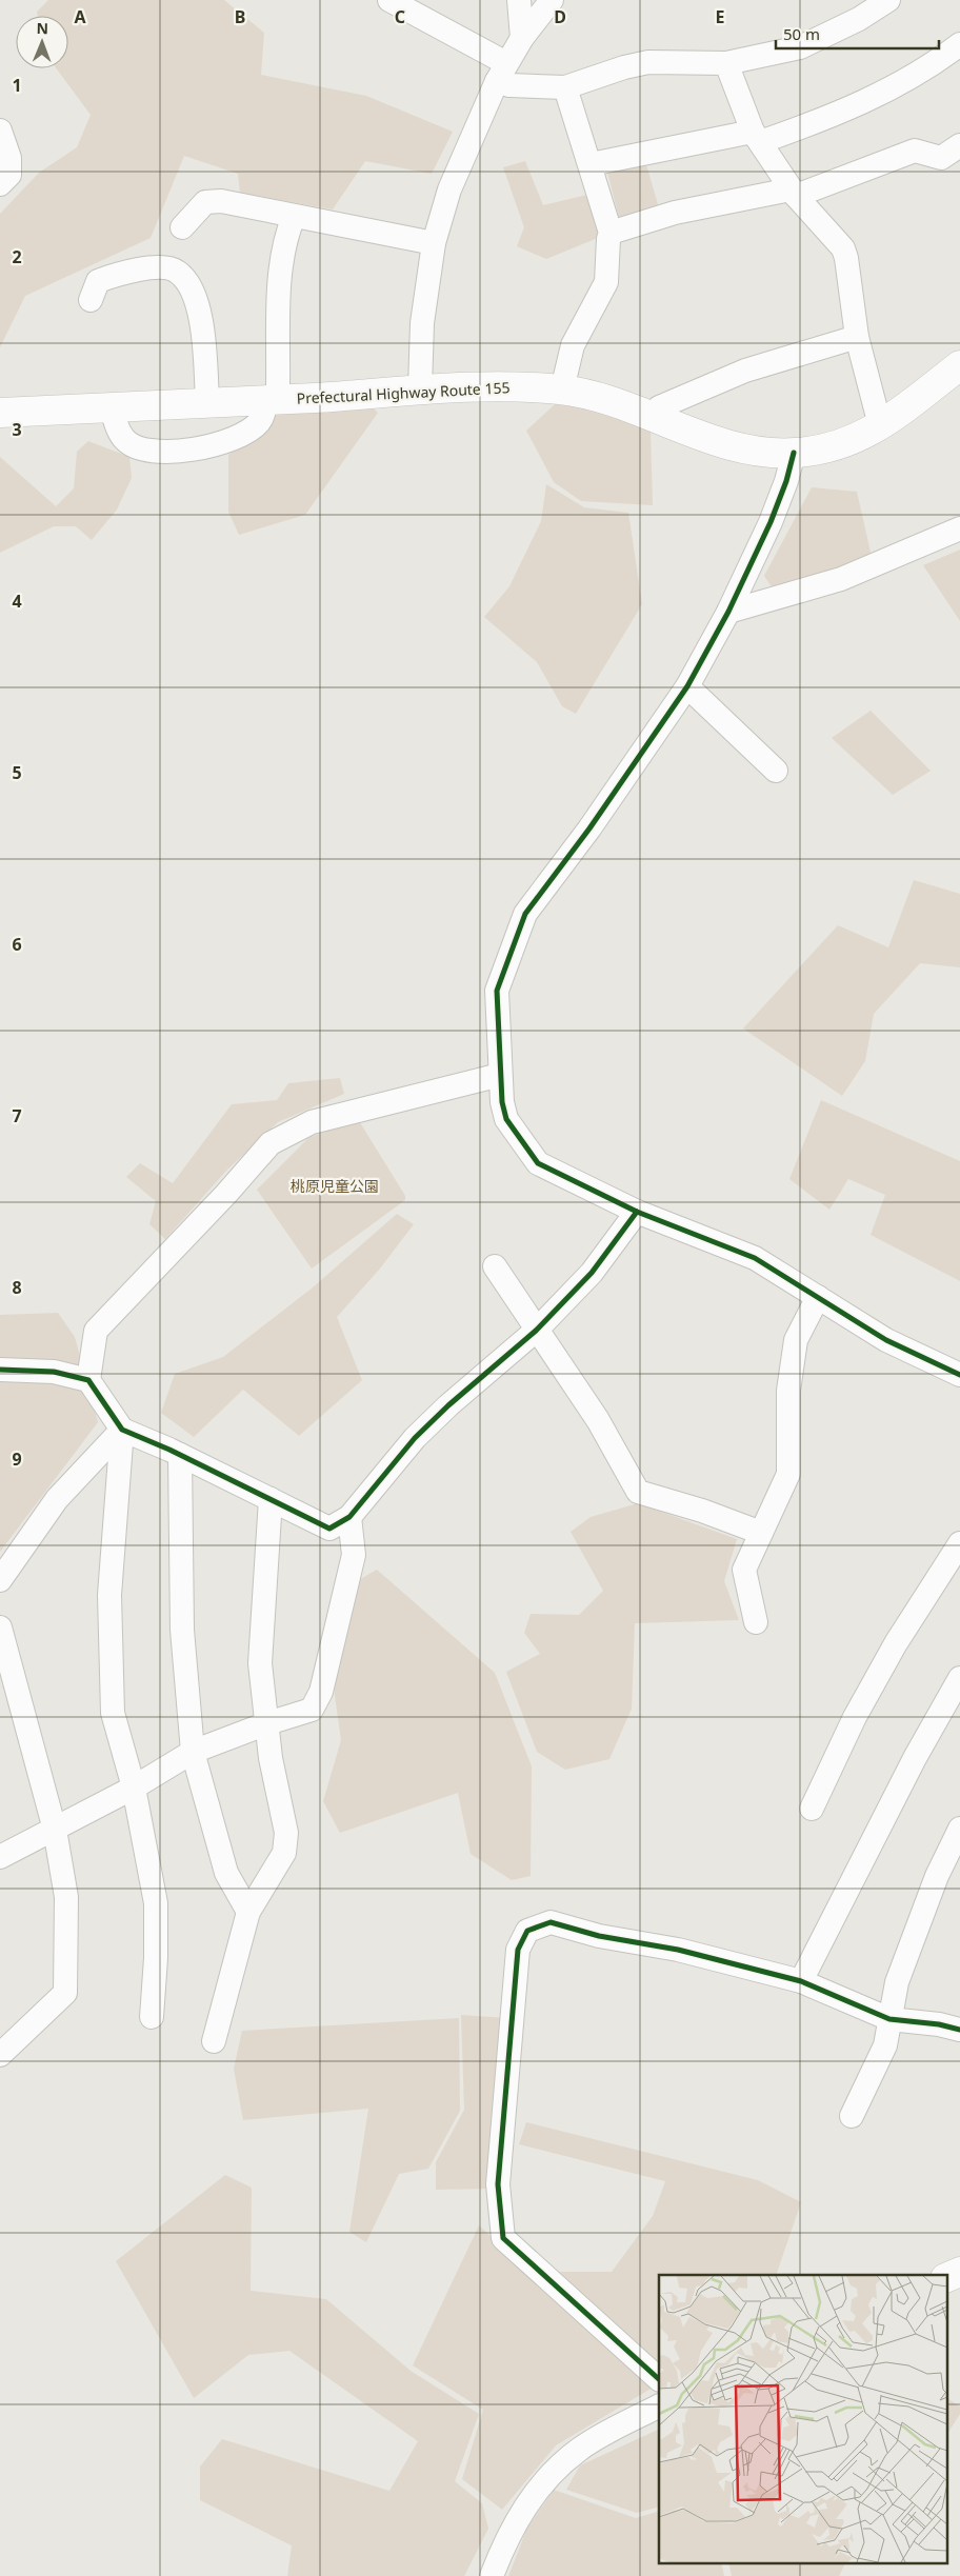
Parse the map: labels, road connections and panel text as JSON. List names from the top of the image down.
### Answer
{
  "streets": {
    "main road": ["Prefectural Highway Route 155"]
  },
  "parks": ["桃原児童公園"],
  "scale_bar": "50 m",
  "north": "top",
  "grid": {
    "columns": [
      "A",
      "B",
      "C",
      "D",
      "E"
    ],
    "rows": [
      "1",
      "2",
      "3",
      "4",
      "5",
      "6",
      "7",
      "8",
      "9"
    ]
  }
}
